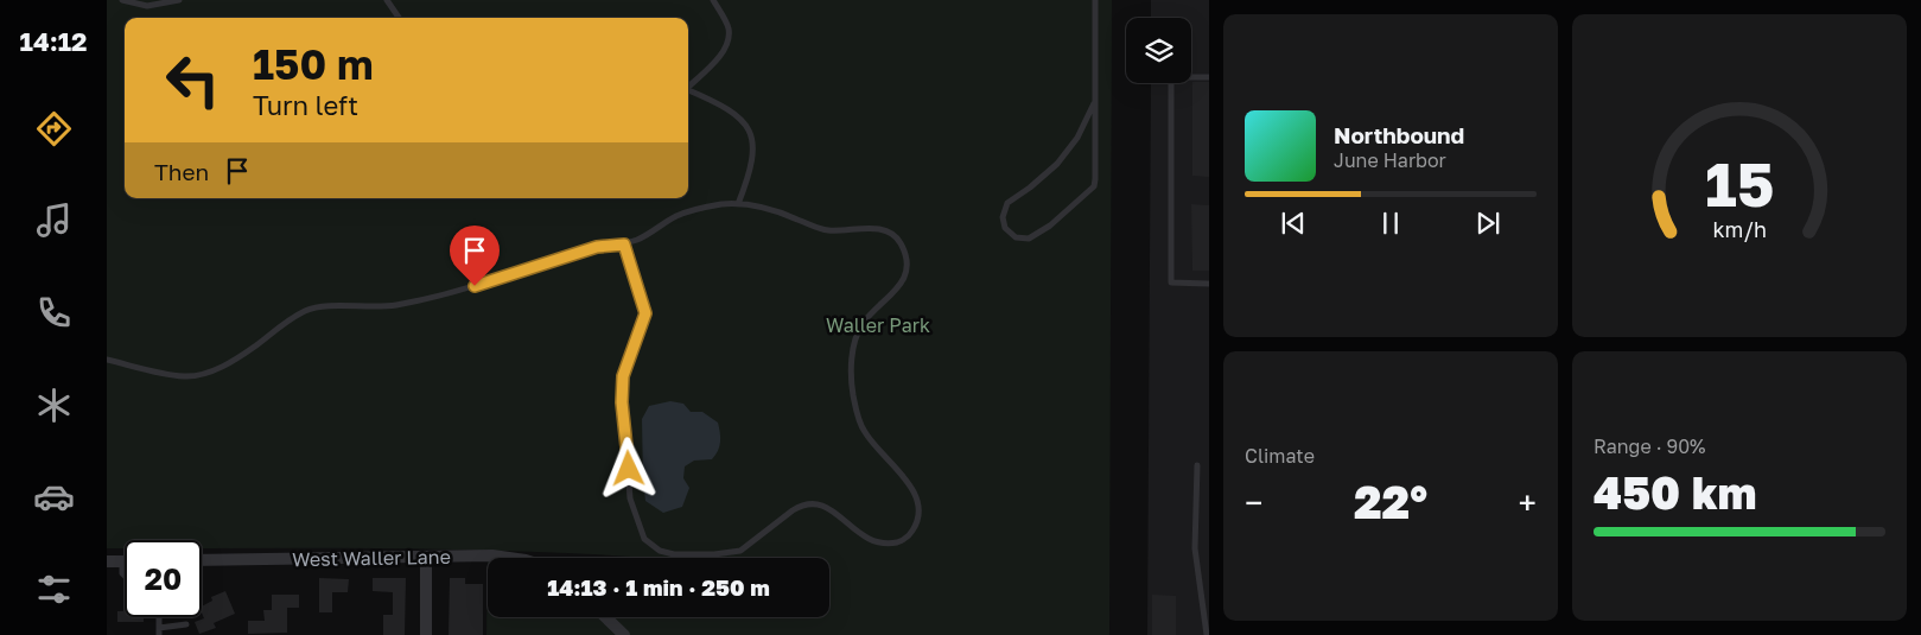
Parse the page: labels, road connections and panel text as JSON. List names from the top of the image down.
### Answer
{
  "streets": {
    "street": ["West Waller Lane"]
  },
  "parks": ["Waller Park"],
  "page": {
    "tabs": "14:12",
    "turn": ["150 m", "Turn left"],
    "song": ["Northbound", "June Harbor"],
    "then": "Then",
    "tile": [
      "Climate",
      ["Range · 90%", "450 km"]
    ],
    "heat": ["−", "22°", "+"],
    "limit": "20",
    "trip": "14:13 · 1 min · 250 m",
    "gauge": ["15", "km/h"]
  }
}
